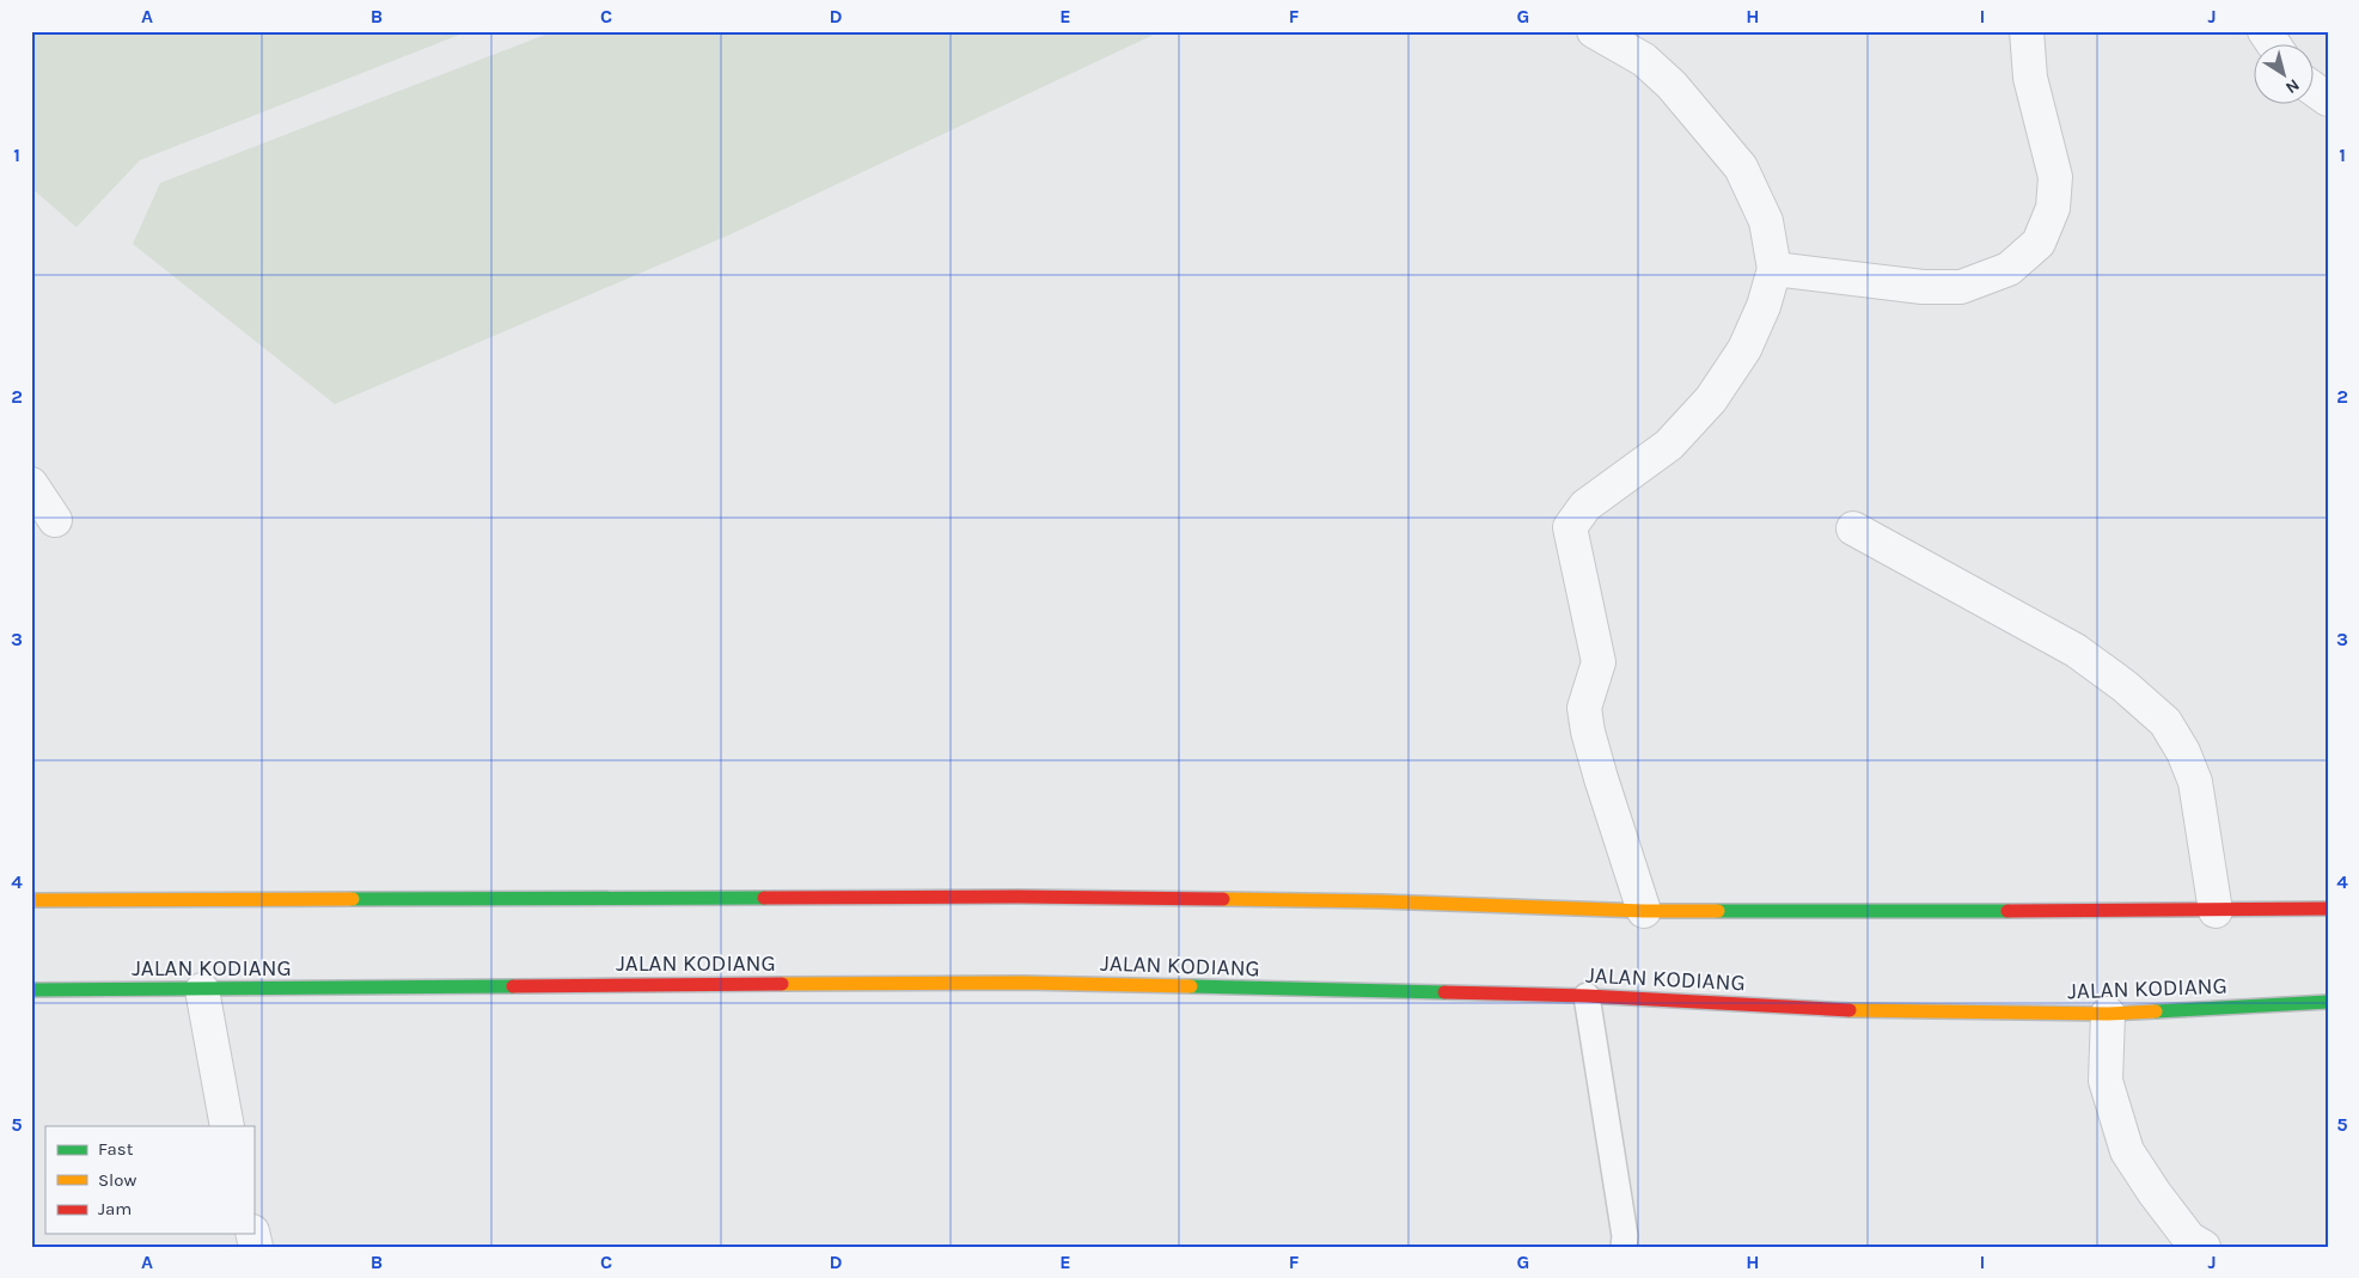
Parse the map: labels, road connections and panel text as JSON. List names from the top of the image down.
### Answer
{
  "streets": {
    "highway": ["JALAN KODIANG"]
  },
  "legend": ["Fast", "Slow", "Jam"],
  "north": "bottom right",
  "grid": {
    "columns": [
      "A",
      "B",
      "C",
      "D",
      "E",
      "F",
      "G",
      "H",
      "I",
      "J"
    ],
    "rows": [
      "1",
      "2",
      "3",
      "4",
      "5"
    ]
  }
}
